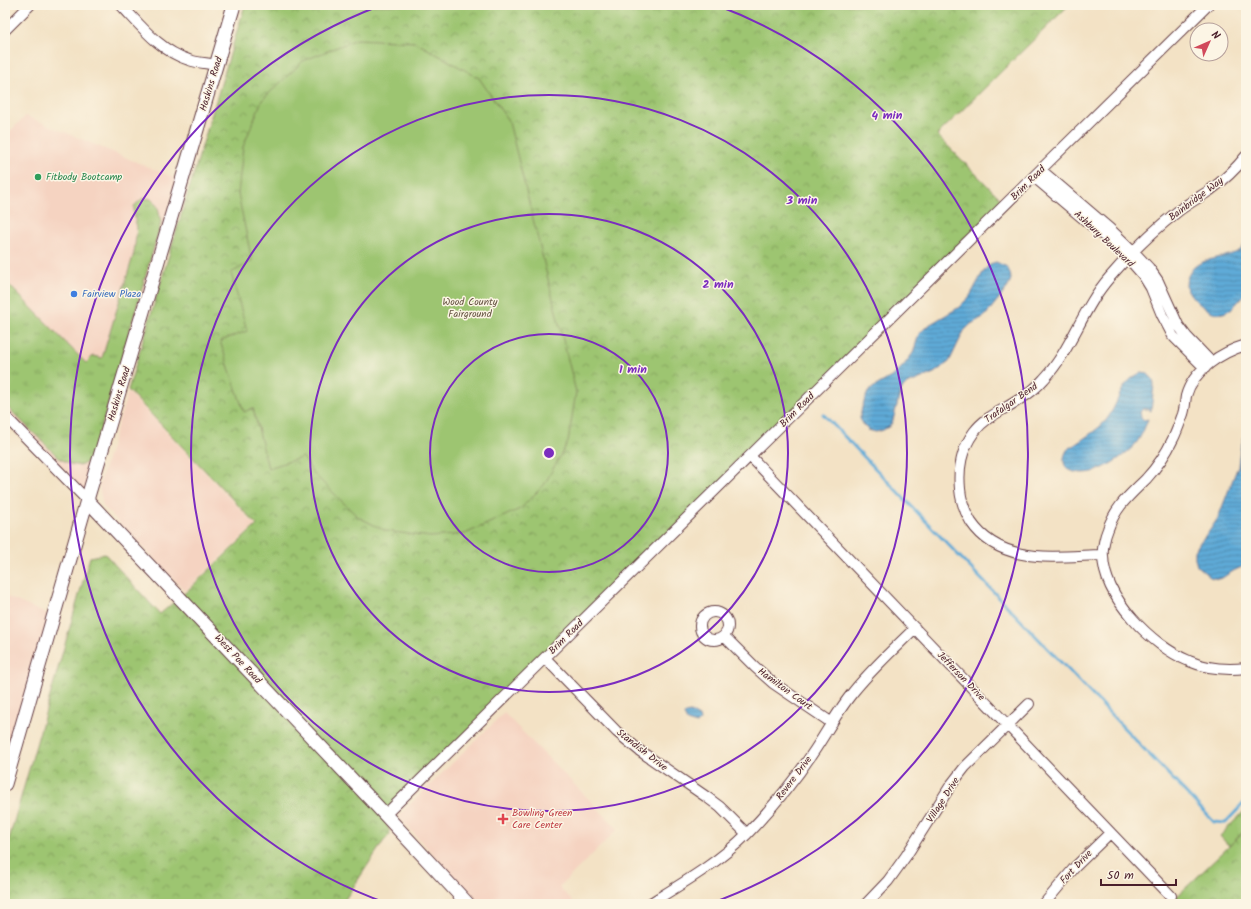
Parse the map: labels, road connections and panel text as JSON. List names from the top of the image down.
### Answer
{
  "streets": {
    "main road": ["Haskins Road", "West Poe Road"],
    "street": [
      "Brim Road",
      "Bainbridge Way",
      "Ashbury Boulevard",
      "Trafalgar Bend",
      "Jefferson Drive",
      "Hamilton Court",
      "Standish Drive",
      "Revere Drive",
      "Village Drive",
      "Fort Drive"
    ]
  },
  "crossings": [
    ["Haskins Road", "West Poe Road"],
    ["Brim Road", "Ashbury Boulevard"],
    ["Brim Road", "West Poe Road"],
    ["Brim Road", "Jefferson Drive"],
    ["Brim Road", "Standish Drive"],
    ["Bainbridge Way", "Ashbury Boulevard"],
    ["Bainbridge Way", "Trafalgar Bend"],
    ["Ashbury Boulevard", "Trafalgar Bend"],
    ["Jefferson Drive", "Revere Drive"],
    ["Jefferson Drive", "Village Drive"],
    ["Jefferson Drive", "Fort Drive"],
    ["Hamilton Court", "Revere Drive"],
    ["Standish Drive", "Revere Drive"]
  ],
  "parks": ["Wood County Fairground"],
  "places": {
    "other": ["Fitbody Bootcamp", "Fairview Plaza"],
    "health": ["Bowling Green Care Center"]
  },
  "scale_bar": "50 m",
  "north": "top right",
  "rings": [
    "4 min",
    "3 min",
    "2 min",
    "1 min"
  ]
}
